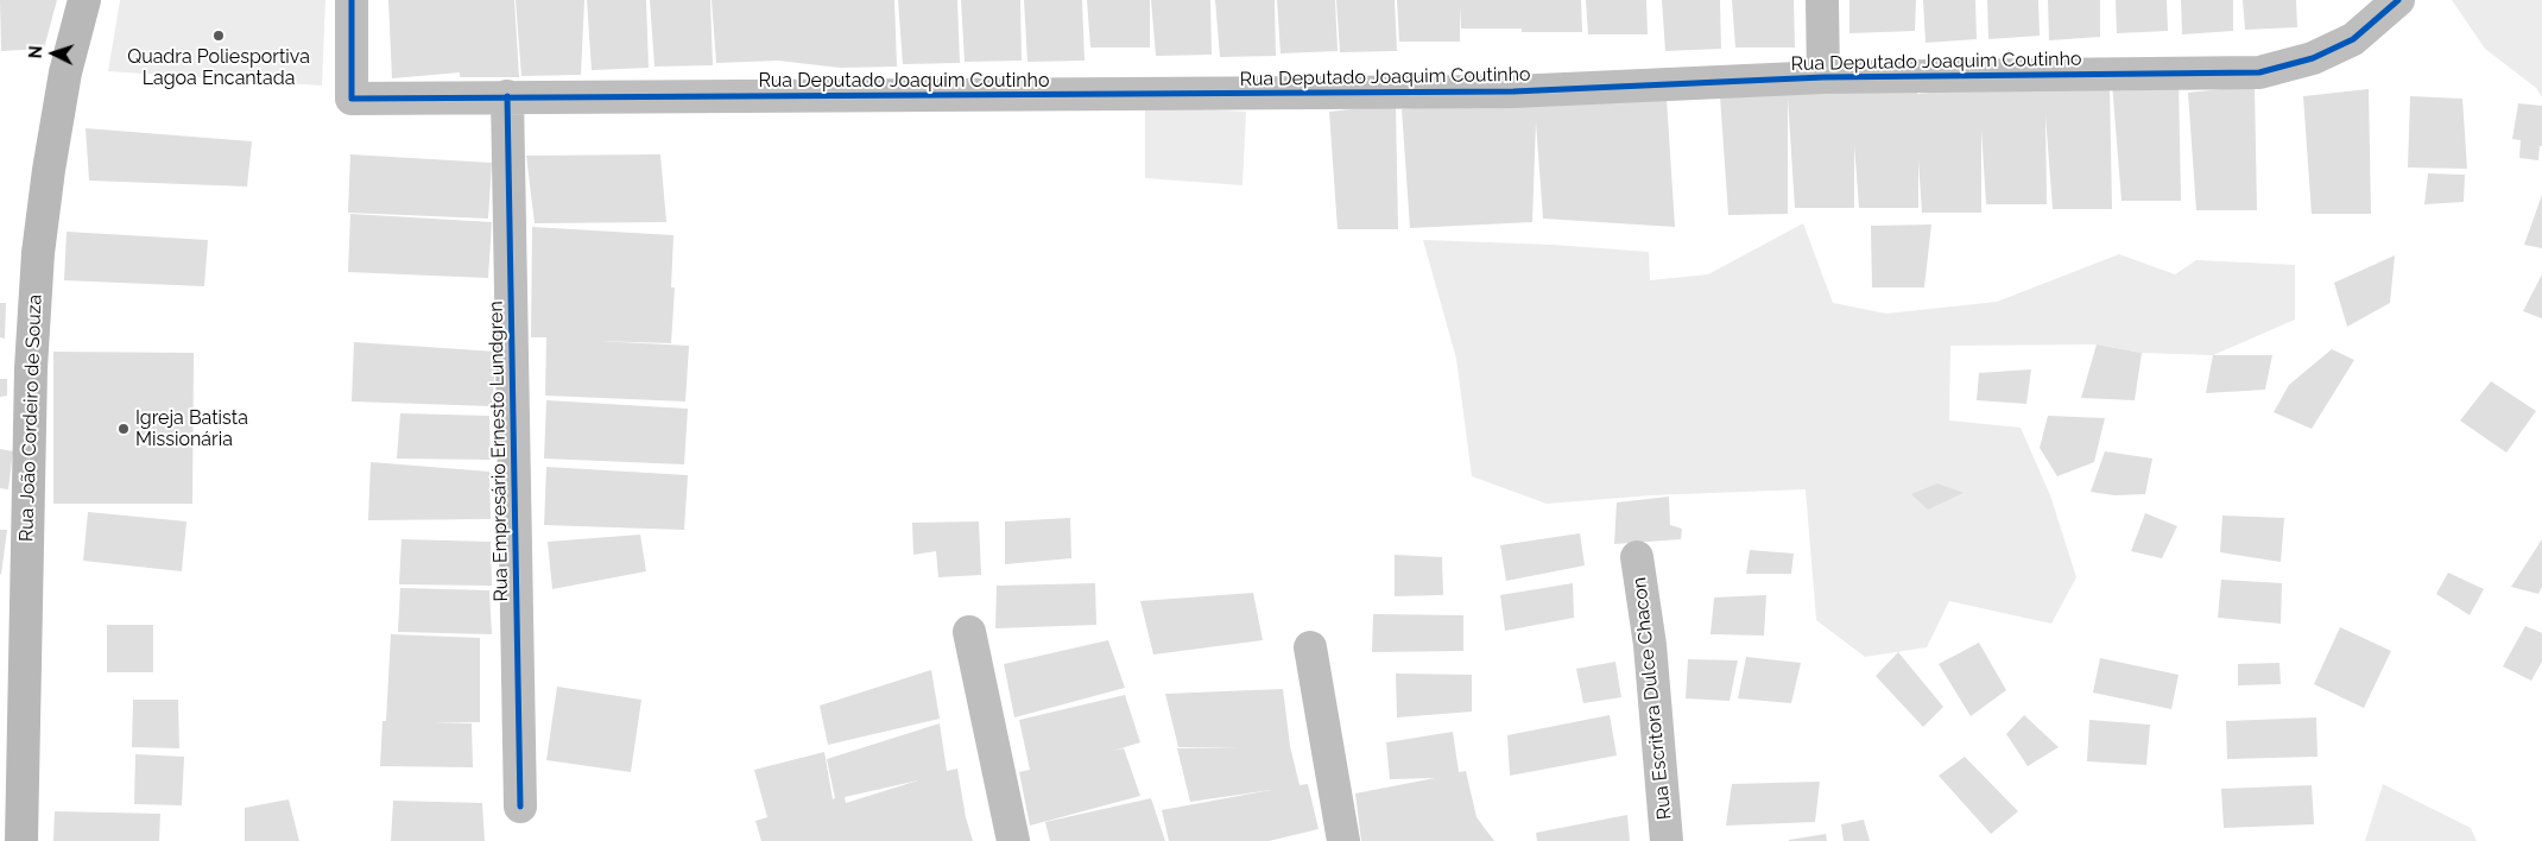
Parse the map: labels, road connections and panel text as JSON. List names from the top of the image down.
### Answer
{
  "streets": {
    "main road": ["Rua João Cordeiro de Souza"],
    "street": ["Rua Deputado Joaquim Coutinho", "Rua Empresário Ernesto Lundgren", "Rua Escritora Dulce Chacon"]
  },
  "crossings": [
    ["Rua Deputado Joaquim Coutinho", "Rua Empresário Ernesto Lundgren"]
  ],
  "places": ["Quadra Poliesportiva Lagoa Encantada", "Igreja Batista Missionária"],
  "north": "left"
}
